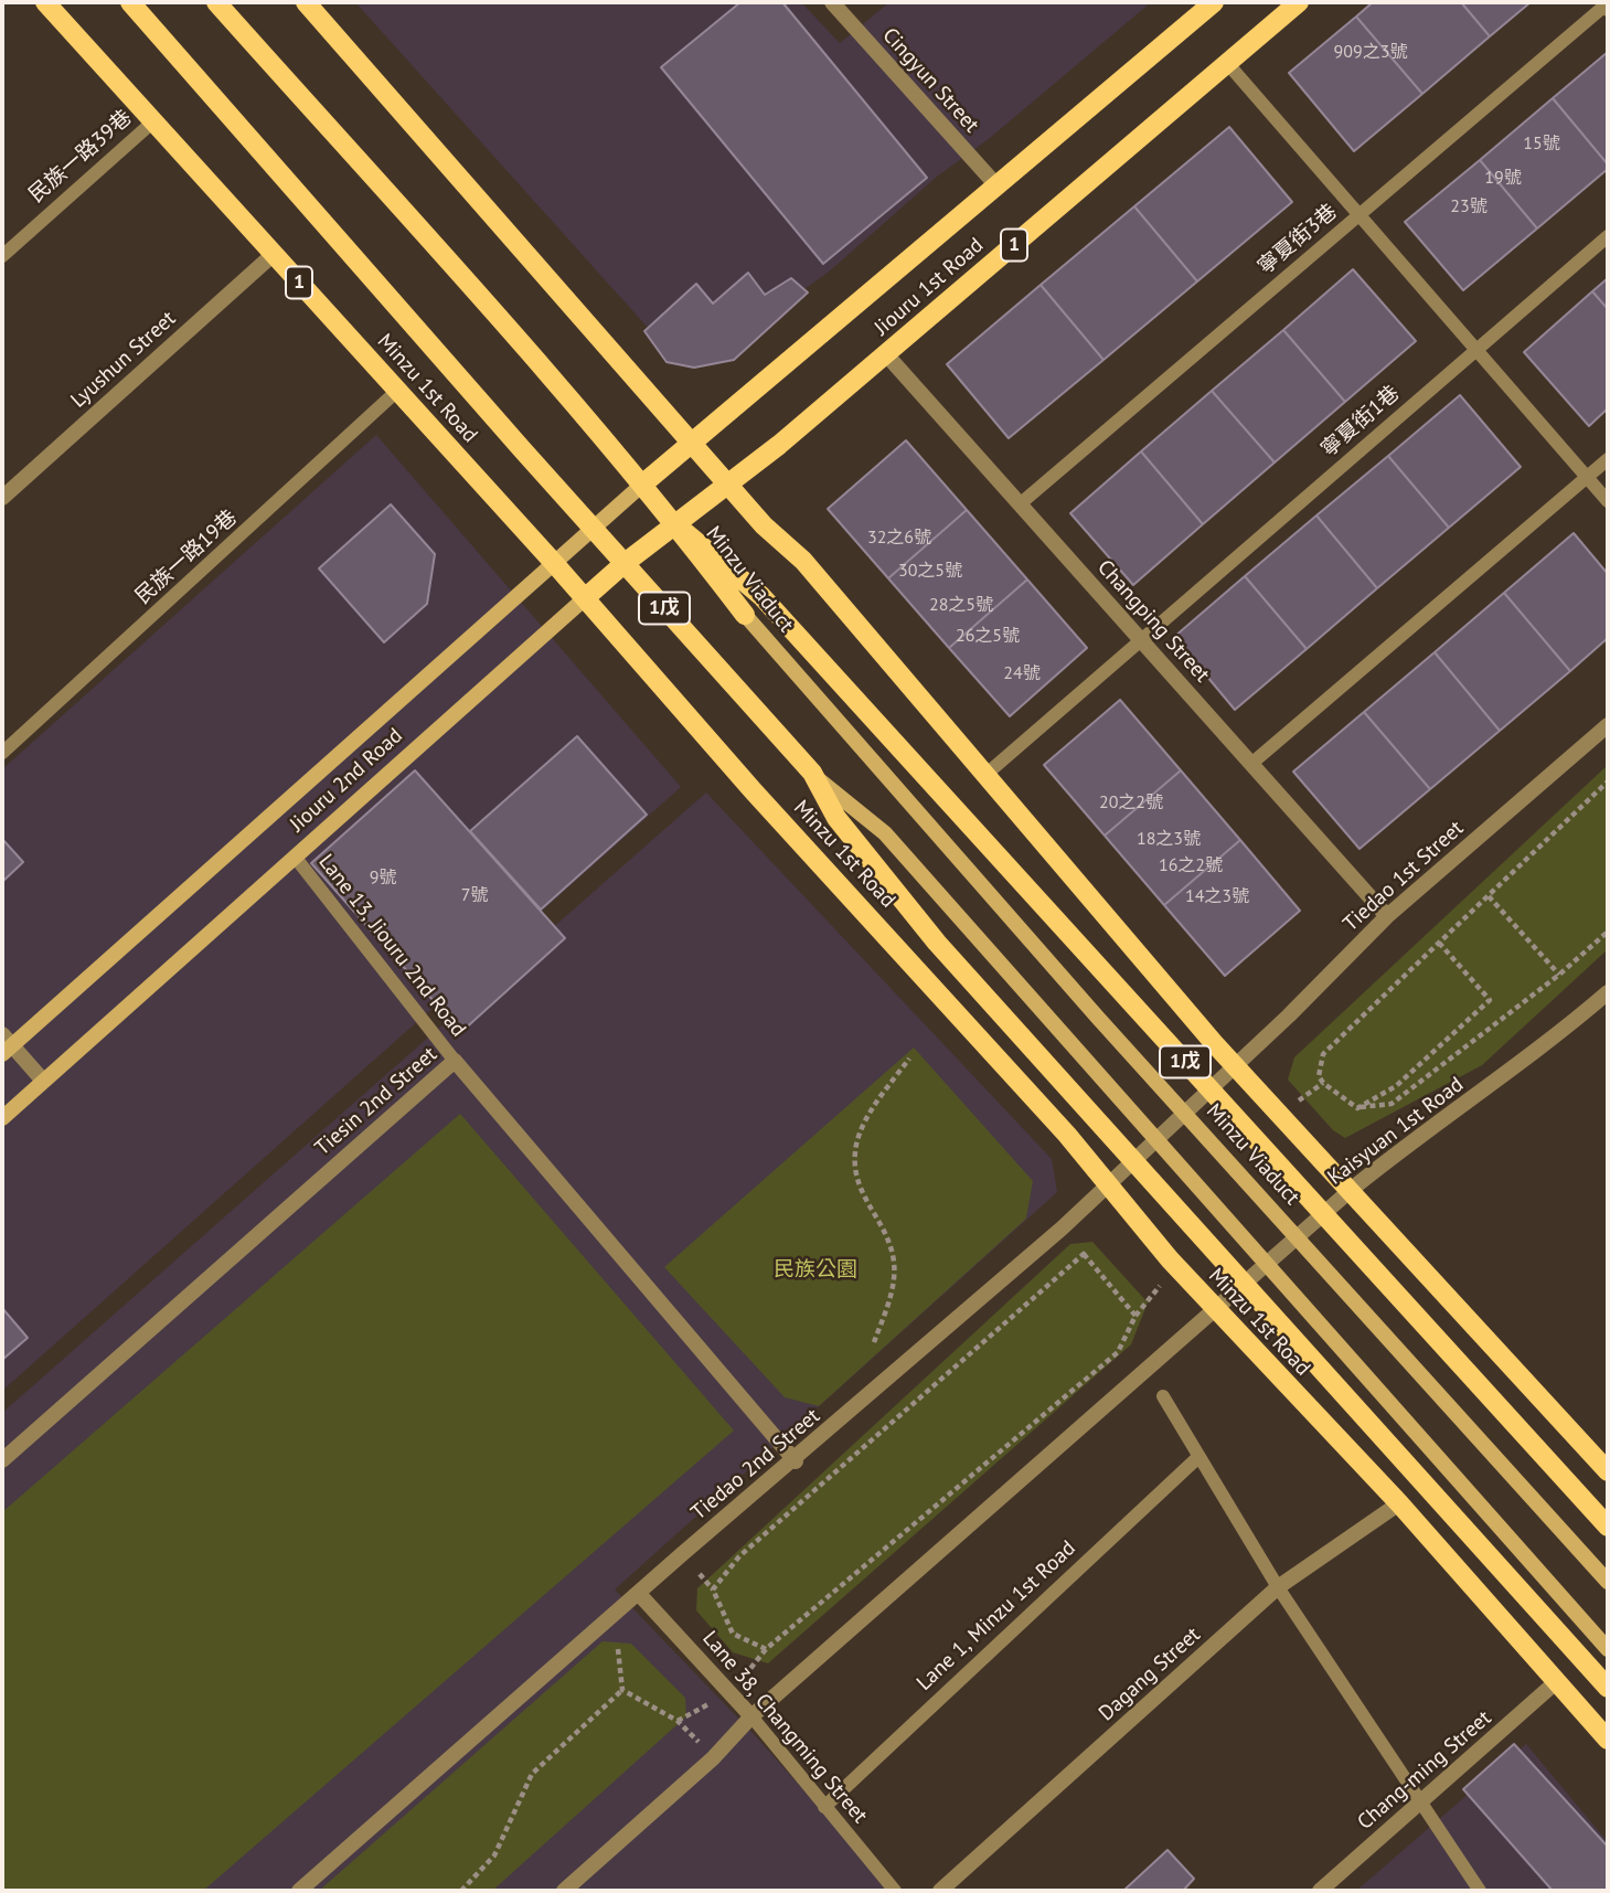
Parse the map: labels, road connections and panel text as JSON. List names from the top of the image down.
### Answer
{
  "streets": {
    "main road": [
      "1",
      "Jiouru 1st Road",
      "Minzu 1st Road",
      "Minzu Viaduct",
      "1戊",
      "Jiouru 2nd Road"
    ],
    "street": [
      "Cingyun Street",
      "Lyushun Street",
      "Changping Street",
      "Tiedao 1st Street",
      "Tiesin 2nd Street",
      "Kaisyuan 1st Road",
      "Tiedao 2nd Street",
      "Dagang Street",
      "Lane 38, Changming Street",
      "Chang-ming Street"
    ],
    "lane": [
      "民族一路39巷",
      "寧夏街3巷",
      "寧夏街1巷",
      "民族一路19巷",
      "Lane 13, Jiouru 2nd Road",
      "Lane 1, Minzu 1st Road"
    ]
  },
  "crossings": [
    ["Cingyun Street", "Jiouru 1st Road"],
    ["民族一路39巷", "Minzu 1st Road"],
    ["寧夏街3巷", "Changping Street"],
    ["Jiouru 1st Road", "1戊"],
    ["Jiouru 1st Road", "Changping Street"],
    ["Jiouru 1st Road", "Jiouru 2nd Road"],
    ["Lyushun Street", "Minzu 1st Road"],
    ["Minzu 1st Road", "民族一路19巷"],
    ["Minzu 1st Road", "1戊"],
    ["Minzu 1st Road", "Jiouru 2nd Road"],
    ["Minzu 1st Road", "Kaisyuan 1st Road"],
    ["Minzu 1st Road", "Tiedao 2nd Street"],
    ["Minzu 1st Road", "Dagang Street"],
    ["Minzu 1st Road", "Chang-ming Street"],
    ["寧夏街1巷", "1戊"],
    ["寧夏街1巷", "Changping Street"],
    ["Minzu Viaduct", "1戊"],
    ["Minzu Viaduct", "Jiouru 2nd Road"],
    ["1戊", "Jiouru 2nd Road"],
    ["1戊", "Tiedao 1st Street"],
    ["1戊", "Kaisyuan 1st Road"],
    ["1戊", "Tiedao 2nd Street"],
    ["Changping Street", "Tiedao 1st Street"],
    ["Jiouru 2nd Road", "Lane 13, Jiouru 2nd Road"],
    ["Tiedao 1st Street", "Tiedao 2nd Street"],
    ["Lane 13, Jiouru 2nd Road", "Tiesin 2nd Street"],
    ["Tiesin 2nd Street", "Tiedao 2nd Street"],
    ["Tiedao 2nd Street", "Lane 38, Changming Street"],
    ["Lane 1, Minzu 1st Road", "Lane 38, Changming Street"]
  ],
  "parks": ["民族公園"],
  "house_numbers": [
    "909之3號",
    "15號",
    "19號",
    "23號",
    "32之6號",
    "30之5號",
    "28之5號",
    "26之5號",
    "24號",
    "20之2號",
    "18之3號",
    "16之2號",
    "9號",
    "7號",
    "14之3號"
  ]
}
